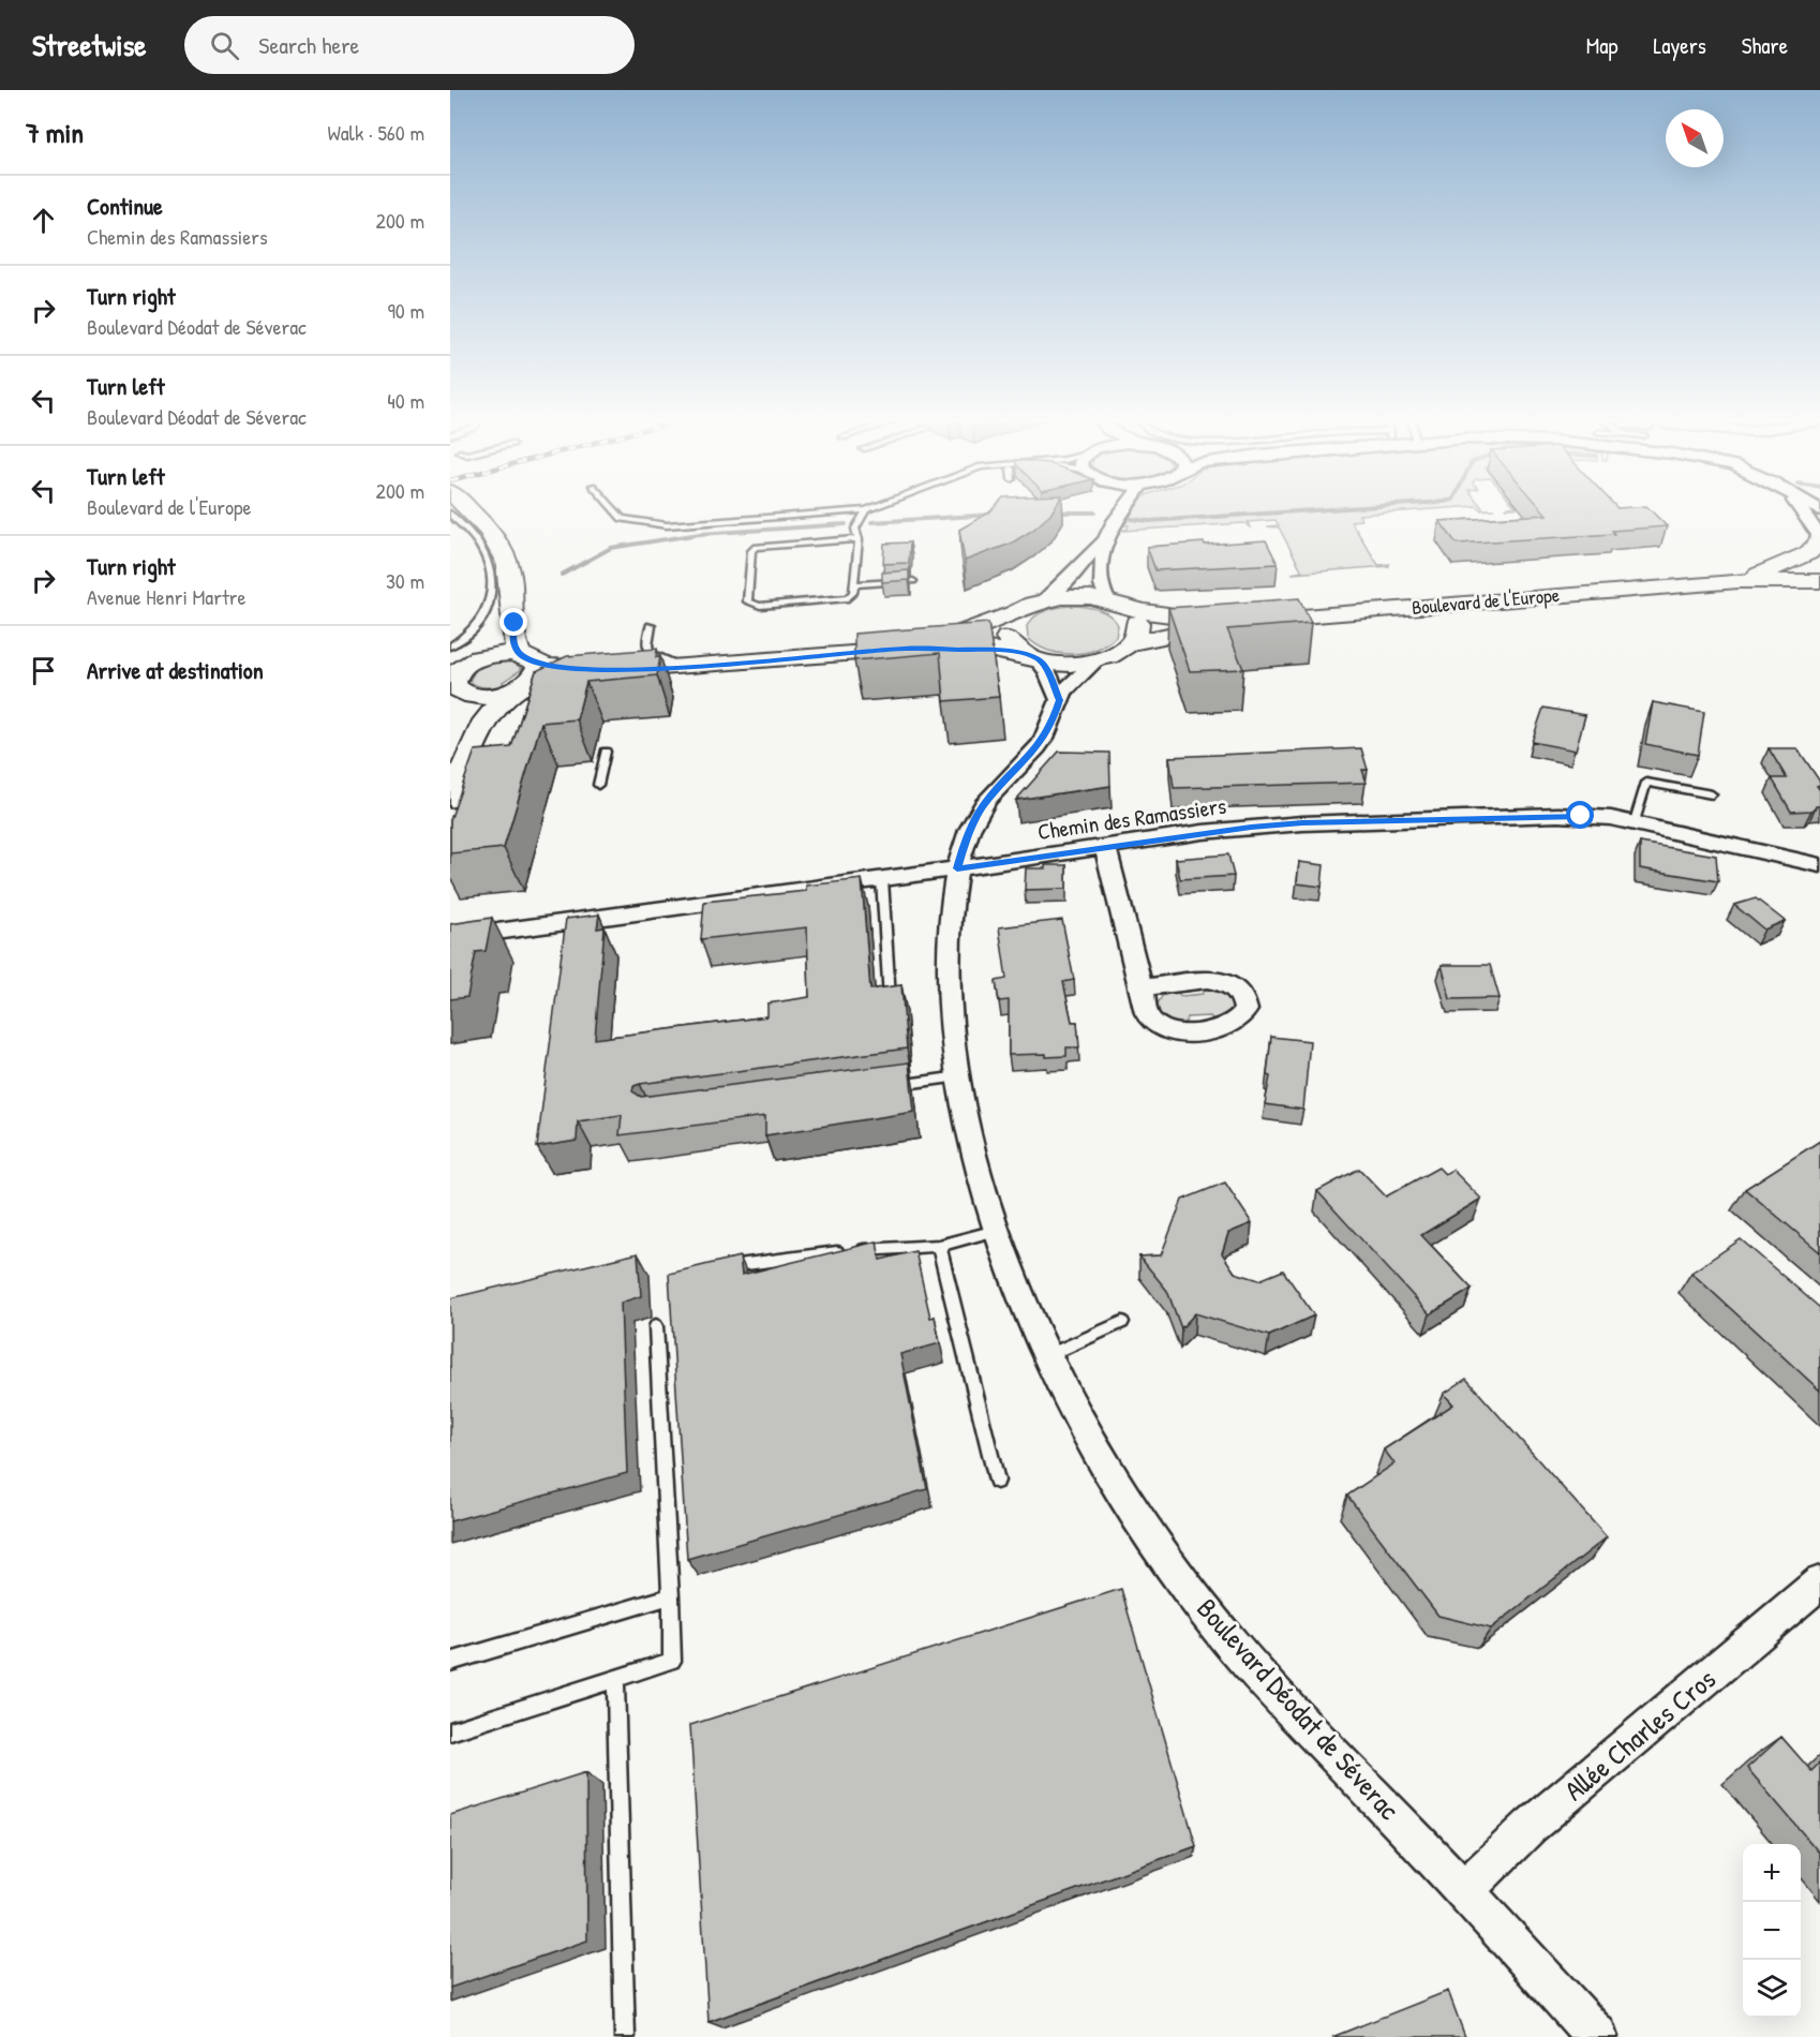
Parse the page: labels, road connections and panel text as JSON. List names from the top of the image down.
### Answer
{
  "streets": {
    "street": [
      "Boulevard de l'Europe",
      "Chemin des Ramassiers",
      "Boulevard Déodat de Séverac",
      "Allée Charles Cros"
    ]
  },
  "crossings": [
    ["Chemin des Ramassiers", "Boulevard Déodat de Séverac"],
    ["Boulevard Déodat de Séverac", "Allée Charles Cros"]
  ],
  "north": "top left",
  "page": {
    "header": "Streetwise",
    "search": "Search here",
    "nav": ["Map", "Layers", "Share"],
    "heading": ["7 min", "Walk · 560 m"],
    "list": [
      ["Continue", "Chemin des Ramassiers", "200 m"],
      ["Turn right", "Boulevard Déodat de Séverac", "90 m"],
      ["Turn left", "Boulevard Déodat de Séverac", "40 m"],
      ["Turn left", "Boulevard de l'Europe", "200 m"],
      ["Turn right", "Avenue Henri Martre", "30 m"],
      "Arrive at destination"
    ],
    "map_buttons": ["+", "−"]
  }
}
